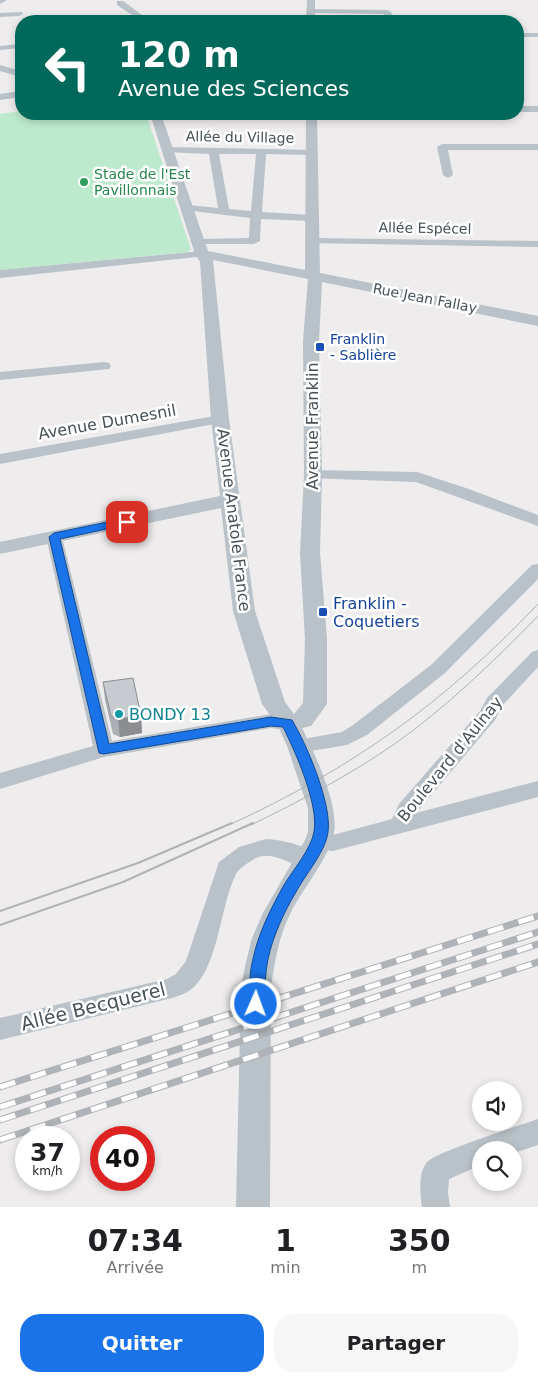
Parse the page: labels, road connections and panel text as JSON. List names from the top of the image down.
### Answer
{
  "streets": {
    "street": [
      "Allée du Village",
      "Allée Espécel",
      "Rue Jean Fallay",
      "Avenue Dumesnil",
      "Avenue Franklin",
      "Avenue Anatole France",
      "Boulevard d'Aulnay",
      "Allée Becquerel"
    ]
  },
  "crossings": [
    ["Allée du Village", "Avenue Franklin"],
    ["Allée du Village", "Avenue Anatole France"],
    ["Allée Espécel", "Avenue Franklin"],
    ["Rue Jean Fallay", "Avenue Franklin"],
    ["Rue Jean Fallay", "Avenue Anatole France"],
    ["Avenue Dumesnil", "Avenue Anatole France"],
    ["Avenue Franklin", "Avenue Anatole France"],
    ["Avenue Anatole France", "Boulevard d'Aulnay"],
    ["Avenue Anatole France", "Allée Becquerel"],
    ["Boulevard d'Aulnay", "Allée Becquerel"]
  ],
  "places": {
    "other": ["Stade de l'Est Pavillonnais", "BONDY 13"],
    "transit": ["Franklin - Sablière", "Franklin - Coquetiers"]
  },
  "page": {
    "turn": ["120 m", "Avenue des Sciences"],
    "speed": "37 km/h",
    "limit": "40",
    "eta": [
      "07:34",
      "Arrivée",
      "1",
      "min",
      "350",
      "m"
    ],
    "buttons": ["Quitter", "Partager"]
  }
}
